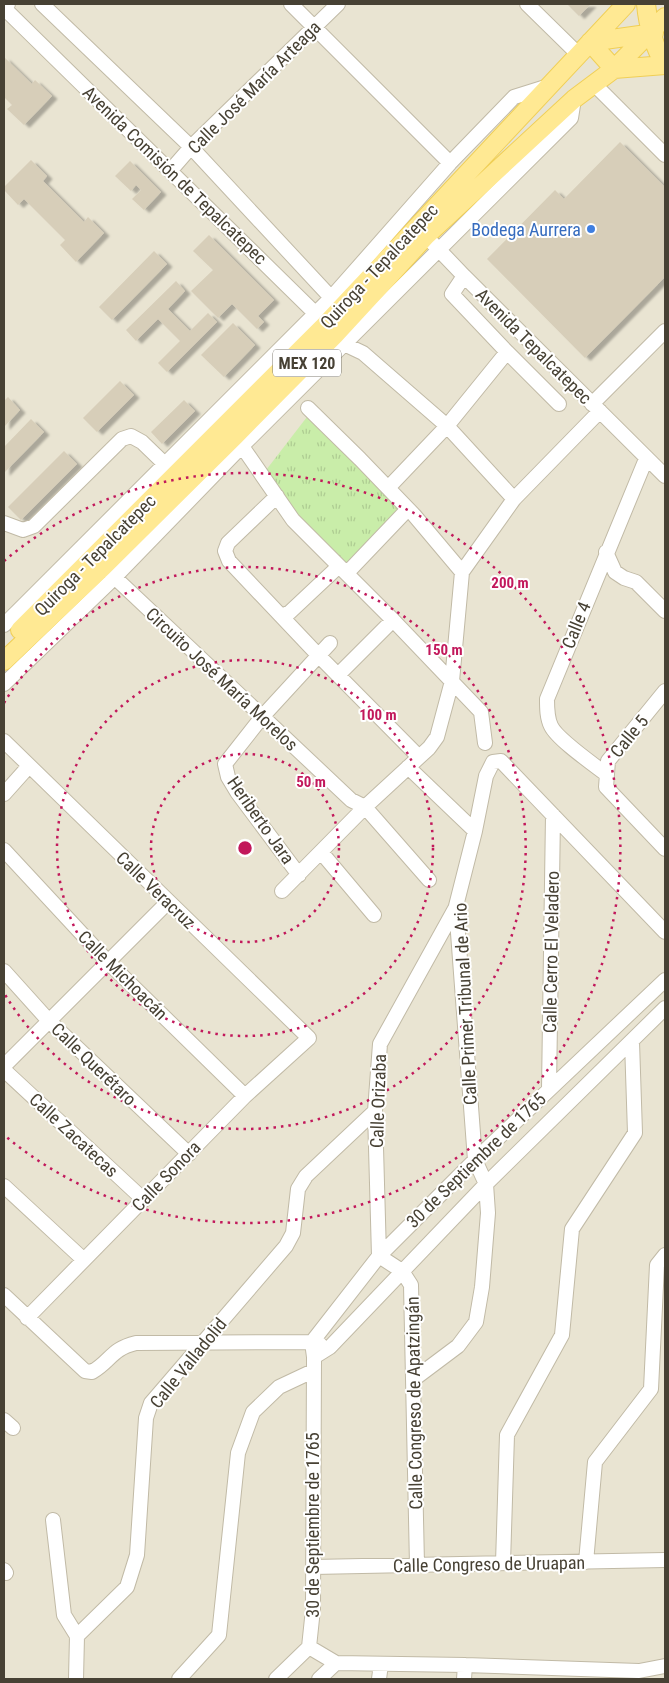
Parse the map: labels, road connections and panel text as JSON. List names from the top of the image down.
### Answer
{
  "streets": {
    "main road": ["Quiroga - Tepalcatepec", "MEX 120"],
    "street": [
      "Calle José María Arteaga",
      "Avenida Comisión de Tepalcatepec",
      "Avenida Tepalcatepec",
      "Calle 4",
      "Circuito José María Morelos",
      "Calle 5",
      "Heriberto Jara",
      "Calle Veracruz",
      "Calle Cerro El Veladero",
      "Calle Michoacán",
      "Calle Primer Tribunal de Ario",
      "Calle Querétaro",
      "Calle Orizaba",
      "Calle Zacatecas",
      "30 de Septiembre de 1765",
      "Calle Sonora",
      "Calle Valladolid",
      "Calle Congreso de Apatzingán",
      "Calle Congreso de Uruapan"
    ]
  },
  "crossings": [
    ["Calle José María Arteaga", "Avenida Comisión de Tepalcatepec"],
    ["Avenida Comisión de Tepalcatepec", "Quiroga - Tepalcatepec"],
    ["Quiroga - Tepalcatepec", "Avenida Tepalcatepec"],
    ["Quiroga - Tepalcatepec", "Circuito José María Morelos"],
    ["Avenida Tepalcatepec", "Calle 4"],
    ["Calle 4", "Calle 5"],
    ["Circuito José María Morelos", "Heriberto Jara"],
    ["Calle Veracruz", "Calle Sonora"],
    ["Calle Cerro El Veladero", "Calle Primer Tribunal de Ario"],
    ["Calle Cerro El Veladero", "30 de Septiembre de 1765"],
    ["Calle Michoacán", "Calle Sonora"],
    ["Calle Primer Tribunal de Ario", "Calle Orizaba"],
    ["Calle Primer Tribunal de Ario", "30 de Septiembre de 1765"],
    ["Calle Querétaro", "Calle Sonora"],
    ["Calle Orizaba", "30 de Septiembre de 1765"],
    ["Calle Orizaba", "Calle Valladolid"],
    ["Calle Orizaba", "Calle Congreso de Apatzingán"],
    ["Calle Zacatecas", "Calle Sonora"],
    ["30 de Septiembre de 1765", "Calle Congreso de Apatzingán"],
    ["30 de Septiembre de 1765", "Calle Congreso de Uruapan"],
    ["Calle Congreso de Apatzingán", "Calle Congreso de Uruapan"]
  ],
  "places": ["Bodega Aurrera"],
  "rings": [
    "200 m",
    "150 m",
    "100 m",
    "50 m"
  ]
}
